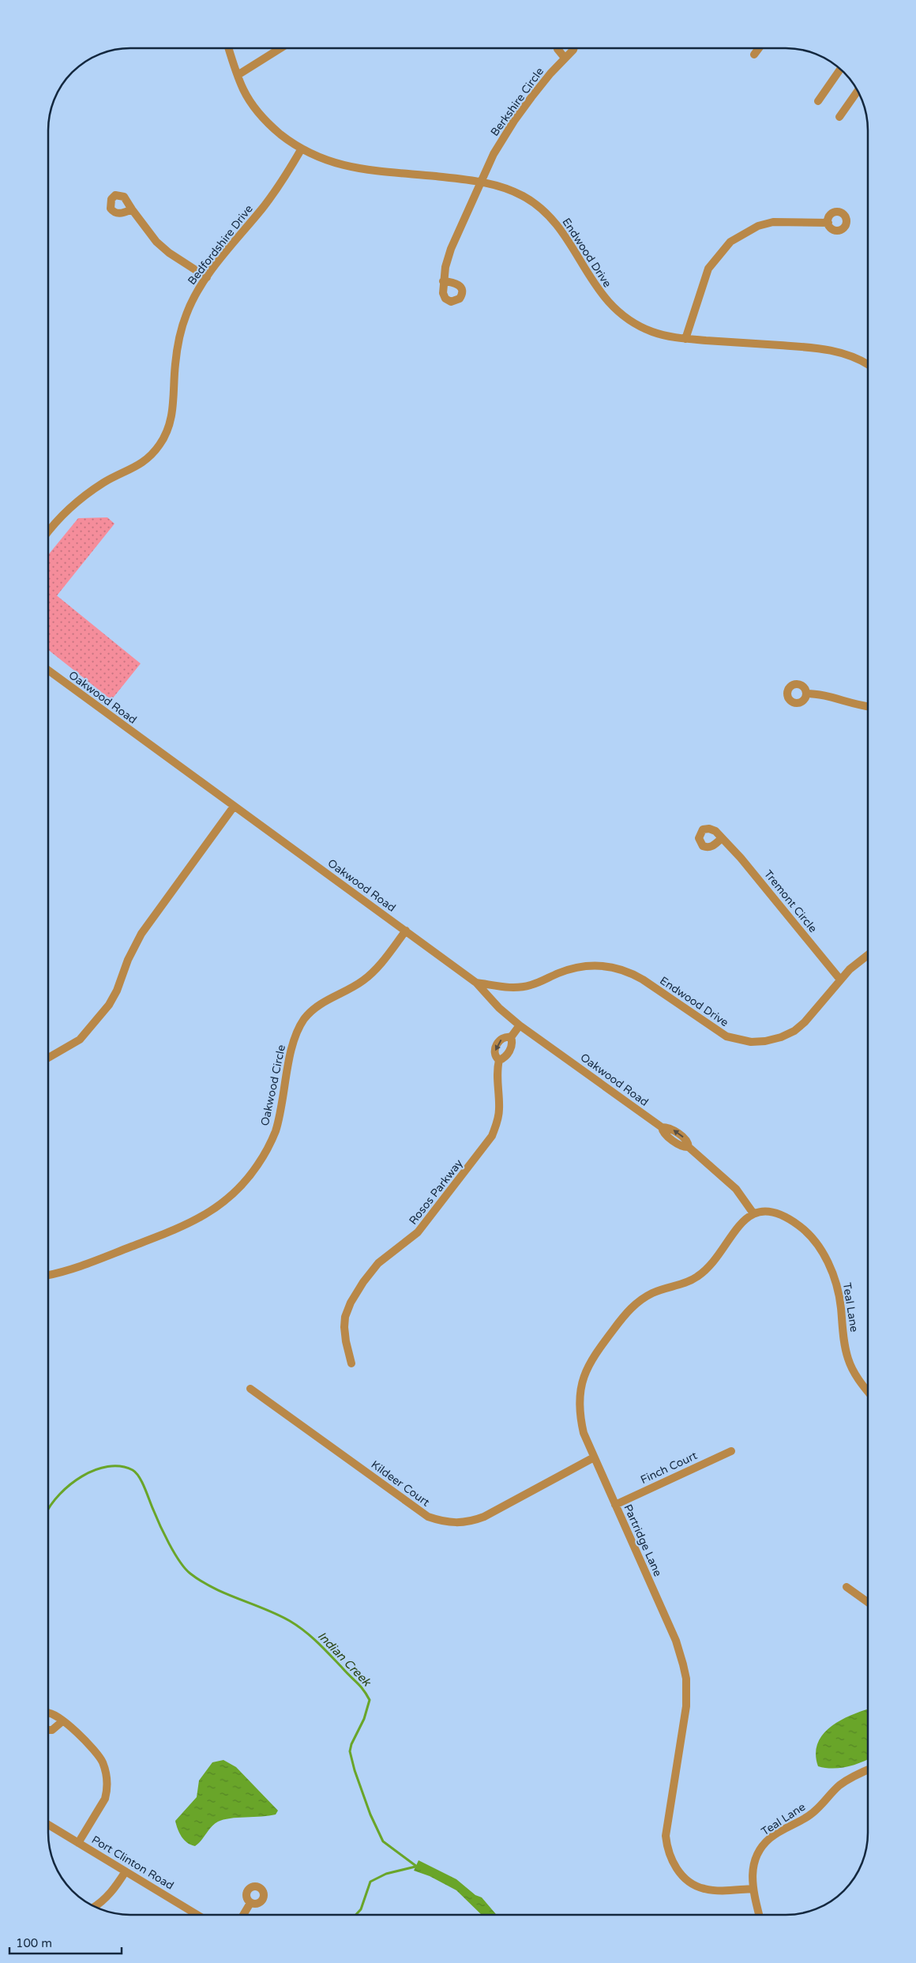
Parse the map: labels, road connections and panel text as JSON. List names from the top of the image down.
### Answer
{
  "streets": {
    "street": [
      "Berkshire Circle",
      "Bedfordshire Drive",
      "Endwood Drive",
      "Oakwood Road",
      "Tremont Circle",
      "Oakwood Circle",
      "Rosos Parkway",
      "Teal Lane",
      "Finch Court",
      "Kildeer Court",
      "Partridge Lane",
      "Port Clinton Road"
    ]
  },
  "crossings": [
    ["Berkshire Circle", "Endwood Drive"],
    ["Bedfordshire Drive", "Endwood Drive"],
    ["Endwood Drive", "Oakwood Road"],
    ["Endwood Drive", "Tremont Circle"],
    ["Oakwood Road", "Oakwood Circle"],
    ["Oakwood Road", "Rosos Parkway"],
    ["Oakwood Road", "Teal Lane"],
    ["Oakwood Road", "Partridge Lane"],
    ["Teal Lane", "Partridge Lane"],
    ["Finch Court", "Partridge Lane"],
    ["Kildeer Court", "Partridge Lane"]
  ],
  "water": ["Indian Creek"],
  "scale_bar": "100 m"
}
